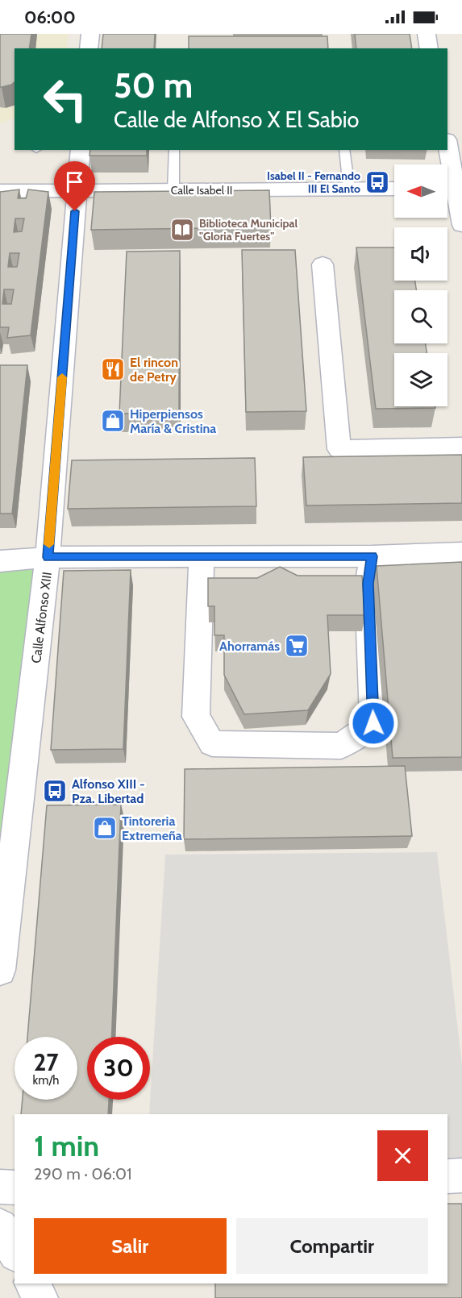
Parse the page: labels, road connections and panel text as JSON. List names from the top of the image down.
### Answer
{
  "streets": {
    "street": ["Calle Isabel II", "Calle Alfonso XIII"]
  },
  "crossings": [
    ["Calle Isabel II", "Calle Alfonso XIII"]
  ],
  "places": {
    "bus stop": ["Isabel II - Fernando III El Santo", "Alfonso XIII - Pza. Libertad"],
    "library": ["Biblioteca Municipal \"Gloria Fuertes\""],
    "restaurant": ["El rincon de Petry"],
    "shop": ["Hiperpiensos María & Cristina", "Tintoreria Extremeña"],
    "supermarket": ["Ahorramás"]
  },
  "north": "left",
  "page": {
    "status": "06:00",
    "turn": ["50 m", "Calle de Alfonso X El Sabio"],
    "speed": "27 km/h",
    "limit": "30",
    "heading": ["1 min", "290 m · 06:01"],
    "buttons": ["Salir", "Compartir"]
  }
}
